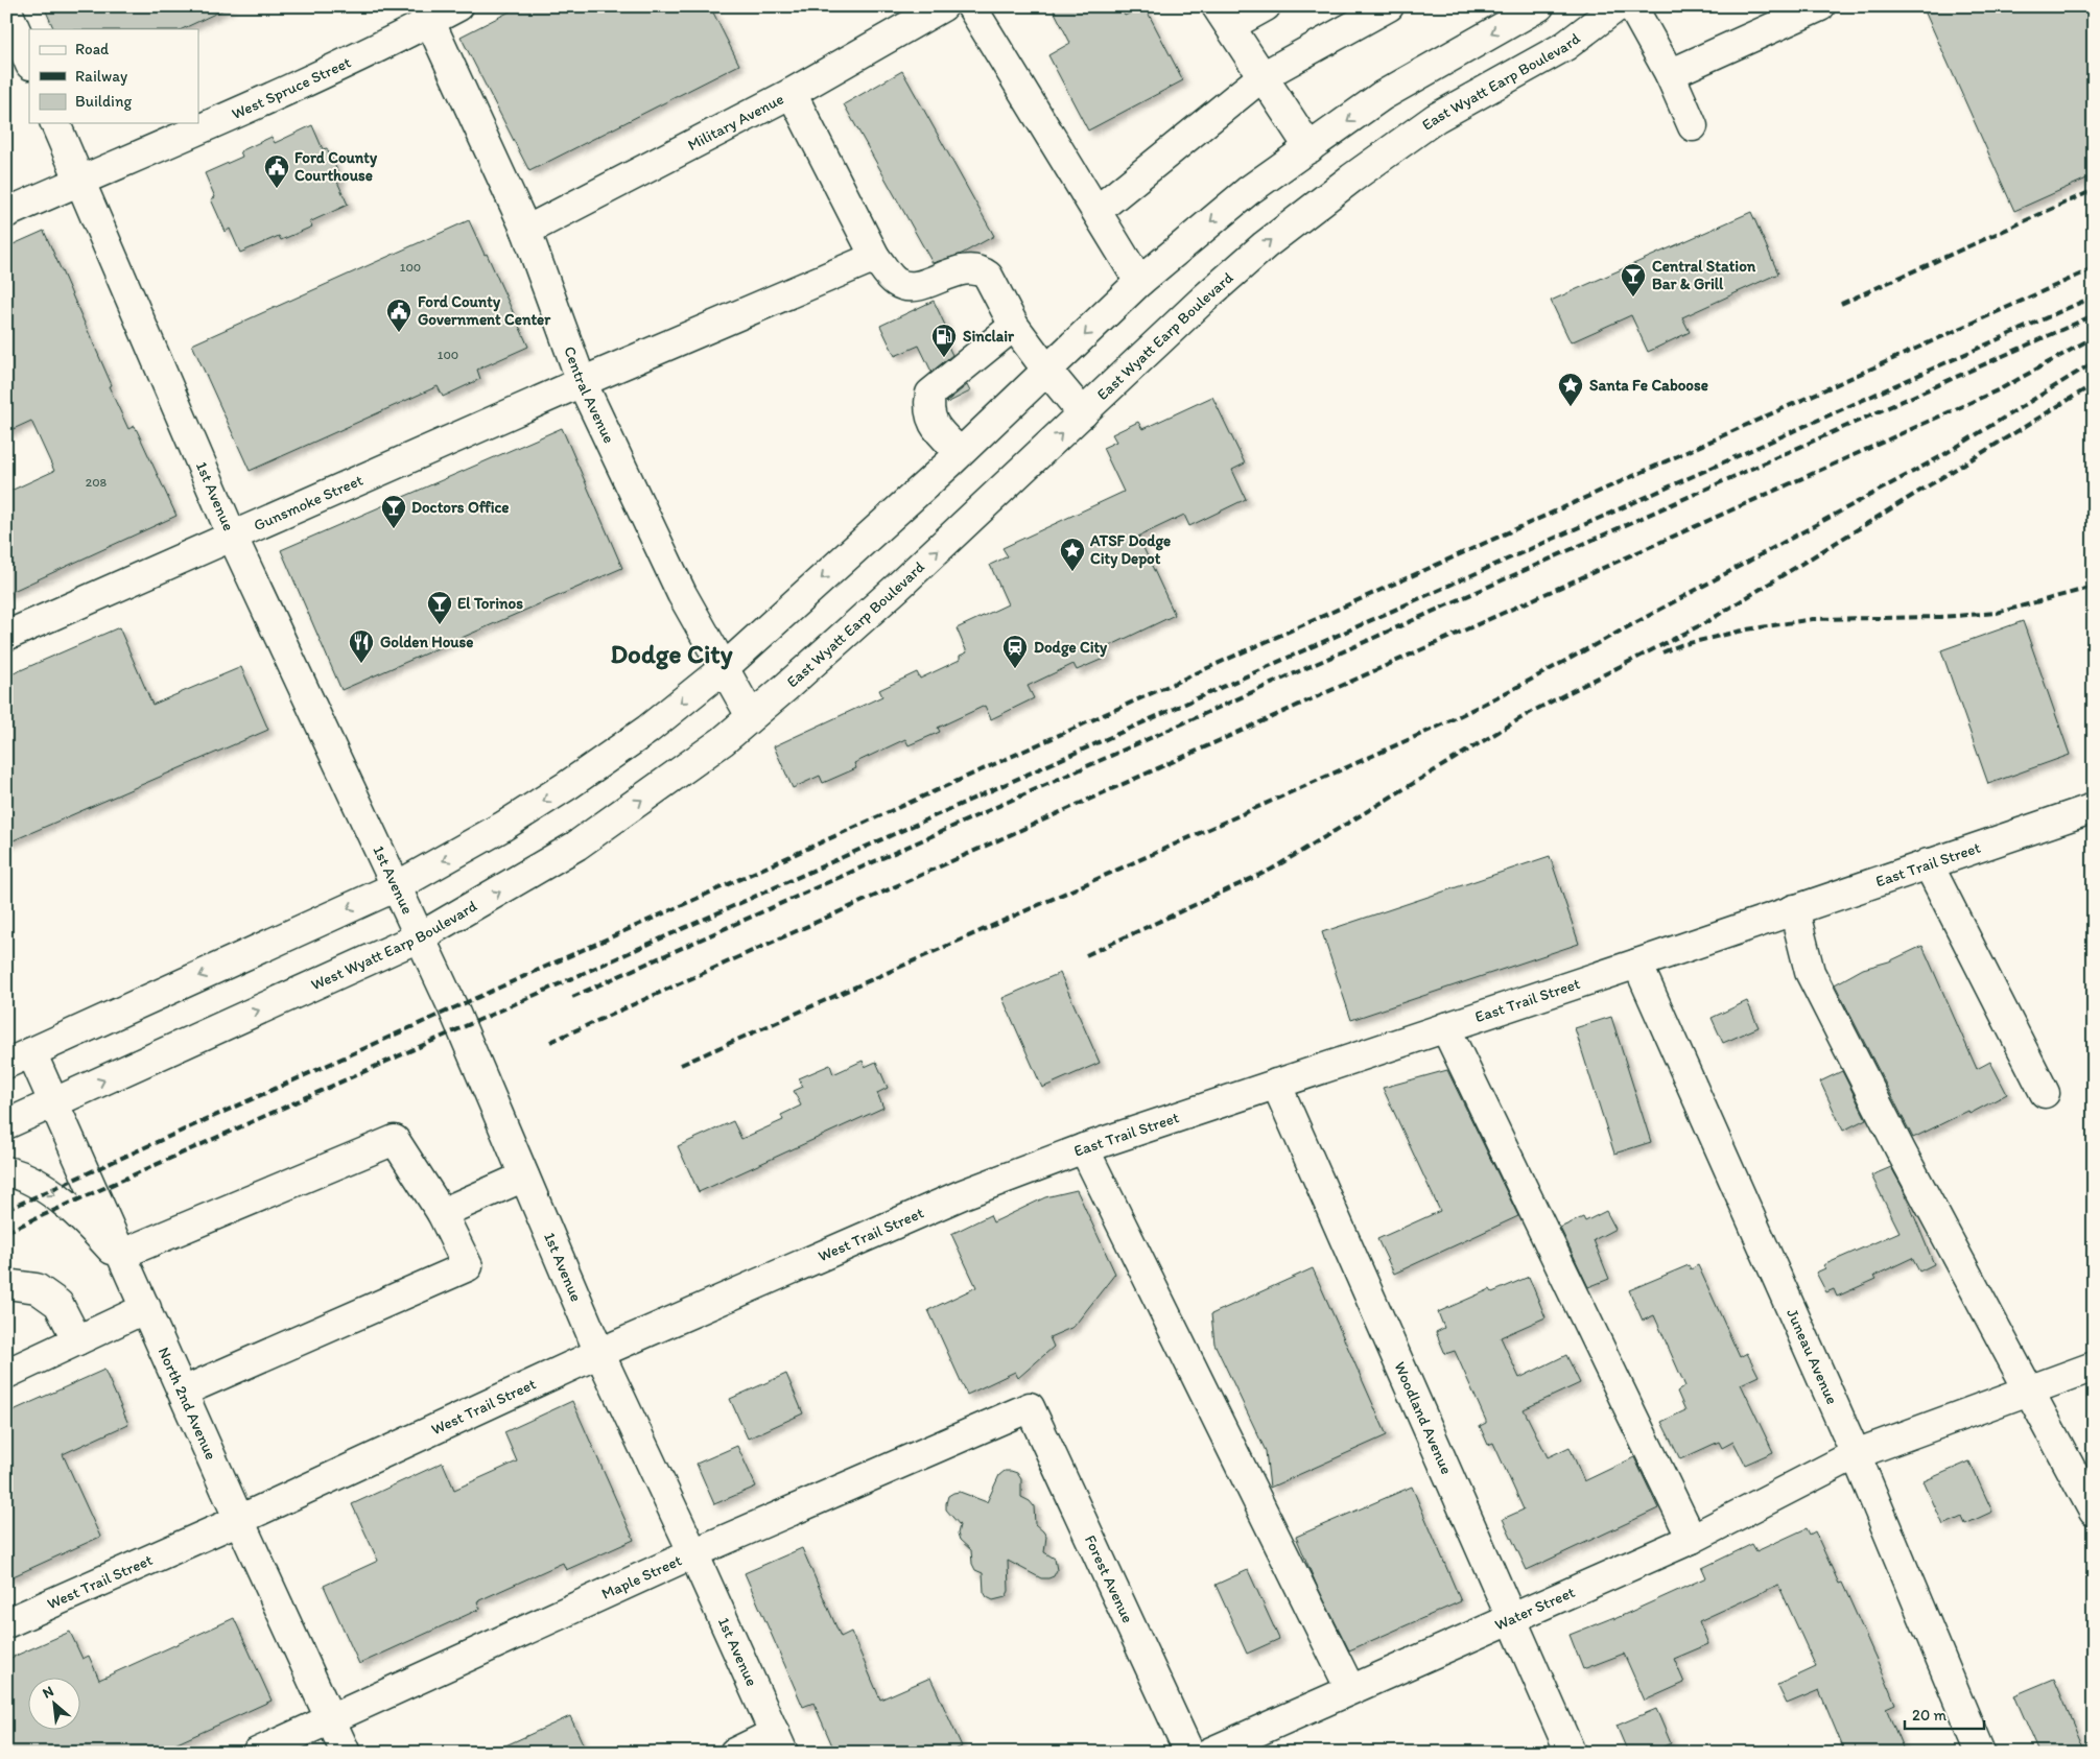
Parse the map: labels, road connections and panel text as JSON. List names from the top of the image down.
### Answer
{
  "streets": {
    "street": [
      "East Wyatt Earp Boulevard",
      "West Spruce Street",
      "Military Avenue",
      "Central Avenue",
      "1st Avenue",
      "Gunsmoke Street",
      "East Trail Street",
      "West Wyatt Earp Boulevard",
      "West Trail Street",
      "Juneau Avenue",
      "North 2nd Avenue",
      "Woodland Avenue",
      "Maple Street",
      "Forest Avenue",
      "Water Street"
    ]
  },
  "crossings": [
    ["East Wyatt Earp Boulevard", "Central Avenue"],
    ["East Wyatt Earp Boulevard", "West Wyatt Earp Boulevard"],
    ["West Spruce Street", "Central Avenue"],
    ["West Spruce Street", "1st Avenue"],
    ["Military Avenue", "Central Avenue"],
    ["Central Avenue", "Gunsmoke Street"],
    ["Central Avenue", "West Wyatt Earp Boulevard"],
    ["1st Avenue", "Gunsmoke Street"],
    ["1st Avenue", "West Wyatt Earp Boulevard"],
    ["1st Avenue", "West Trail Street"],
    ["1st Avenue", "Maple Street"],
    ["East Trail Street", "West Trail Street"],
    ["East Trail Street", "Juneau Avenue"],
    ["East Trail Street", "Woodland Avenue"],
    ["West Wyatt Earp Boulevard", "North 2nd Avenue"],
    ["West Trail Street", "North 2nd Avenue"],
    ["Juneau Avenue", "Water Street"],
    ["North 2nd Avenue", "Maple Street"],
    ["Woodland Avenue", "Water Street"],
    ["Maple Street", "Forest Avenue"]
  ],
  "districts": ["Dodge City"],
  "places": {
    "public building": ["Ford County Courthouse", "Ford County Government Center"],
    "bar": ["Central Station Bar & Grill", "Doctors Office", "El Torinos"],
    "fuel station": ["Sinclair"],
    "place": ["Santa Fe Caboose", "ATSF Dodge City Depot"],
    "restaurant": ["Golden House"],
    "station": ["Dodge City"]
  },
  "house_numbers": ["100", "100", "208"],
  "legend": ["Road", "Railway", "Building"],
  "scale_bar": "20 m",
  "north": "top left"
}
